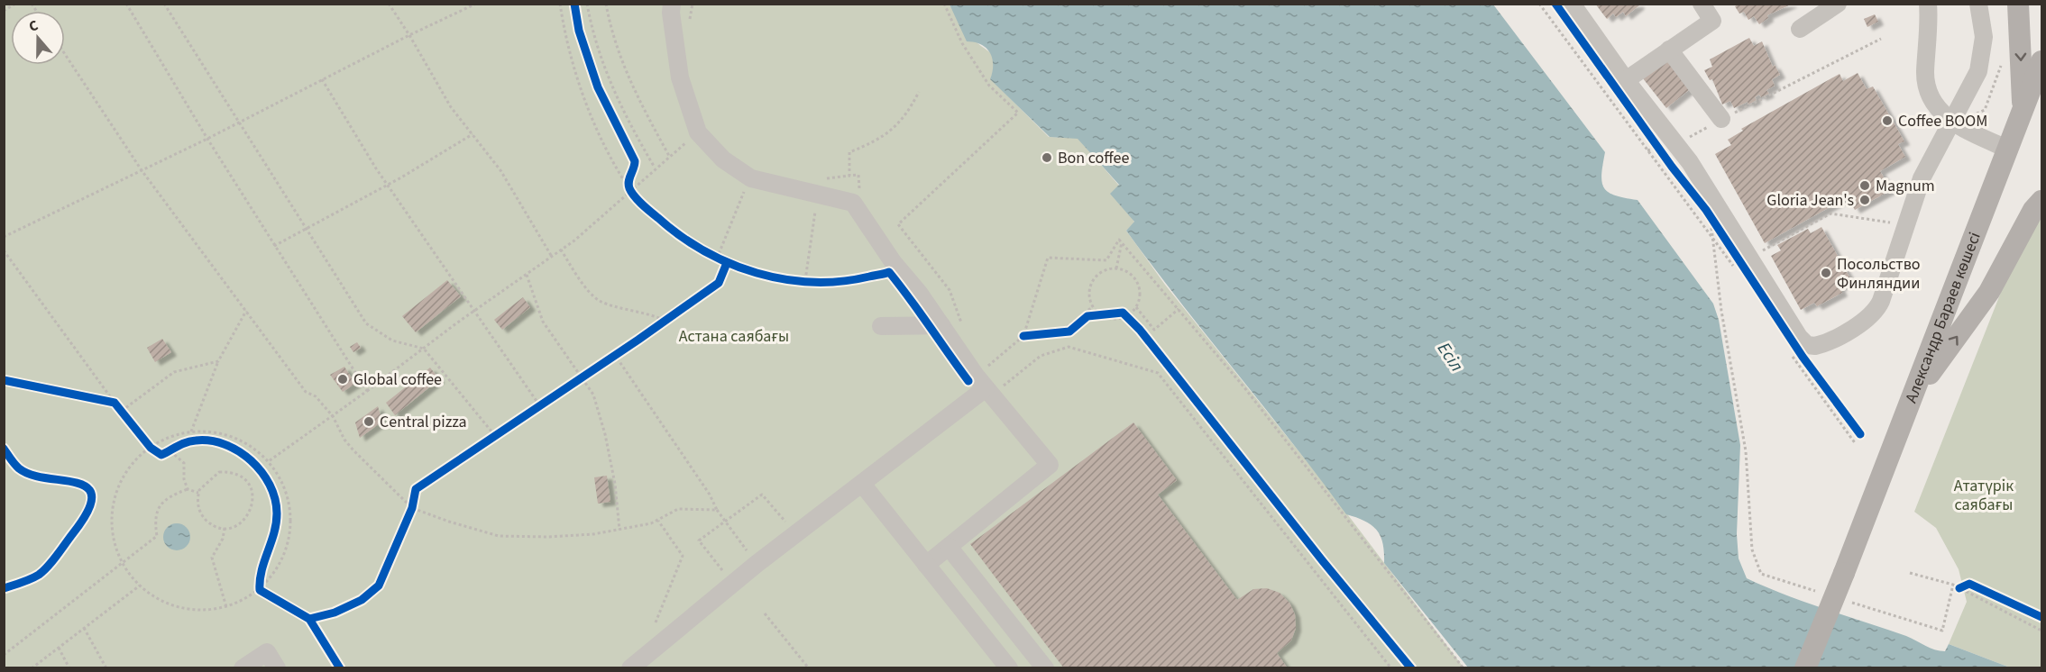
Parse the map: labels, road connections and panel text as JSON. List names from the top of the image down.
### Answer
{
  "streets": {
    "main road": ["Александр Бараев көшесі"]
  },
  "water": ["Есіл"],
  "parks": ["Астана саябағы", "Ататүрік саябағы"],
  "places": [
    "Coffee BOOM",
    "Bon coffee",
    "Magnum",
    "Gloria Jean's",
    "Посольство Финляндии",
    "Global coffee",
    "Central pizza"
  ],
  "north": "top"
}
